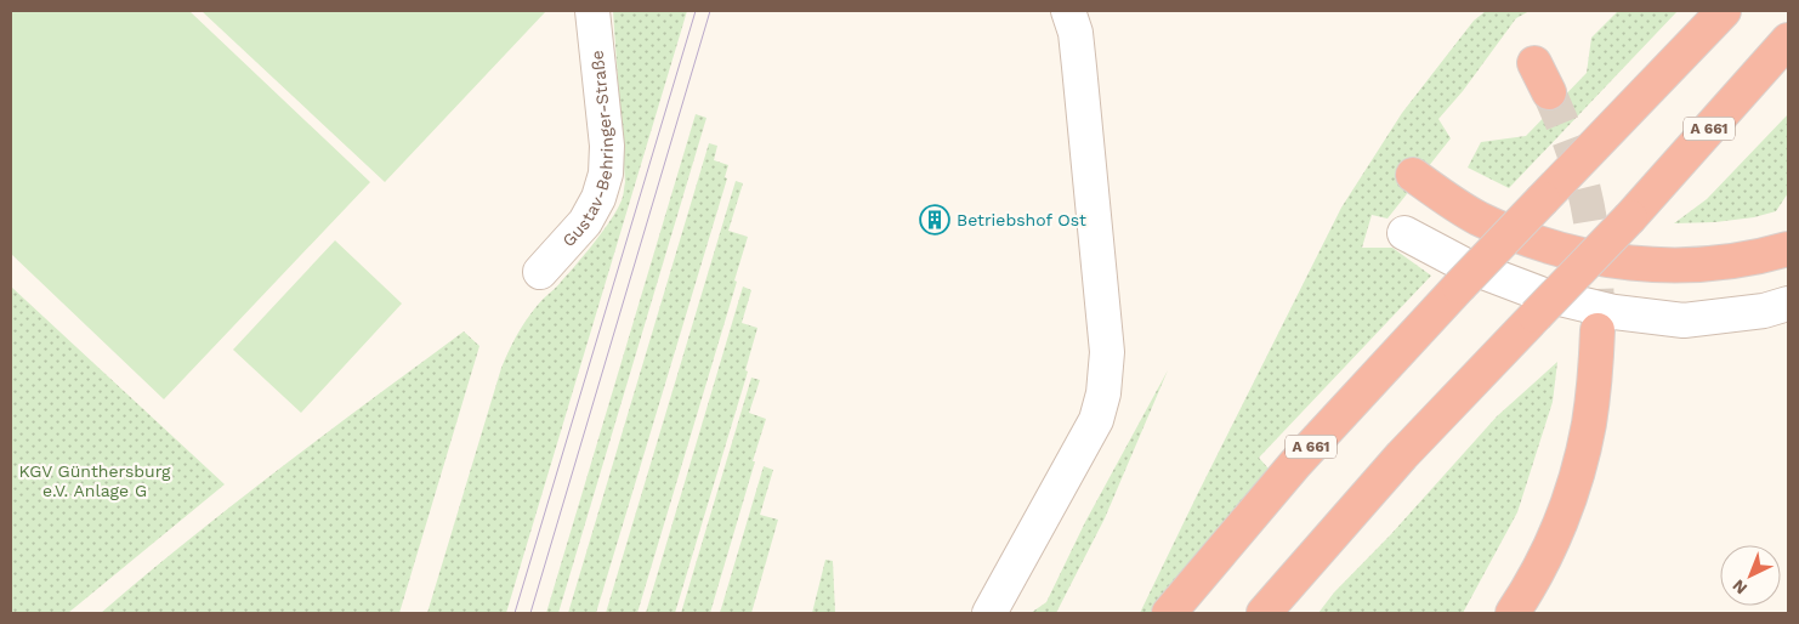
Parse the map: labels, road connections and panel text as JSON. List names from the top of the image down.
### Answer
{
  "streets": {
    "highway": ["A 661"],
    "street": ["Gustav-Behringer-Straße"]
  },
  "parks": ["KGV Günthersburg e.V. Anlage G"],
  "places": {
    "building": ["Betriebshof Ost"]
  },
  "north": "bottom left"
}
